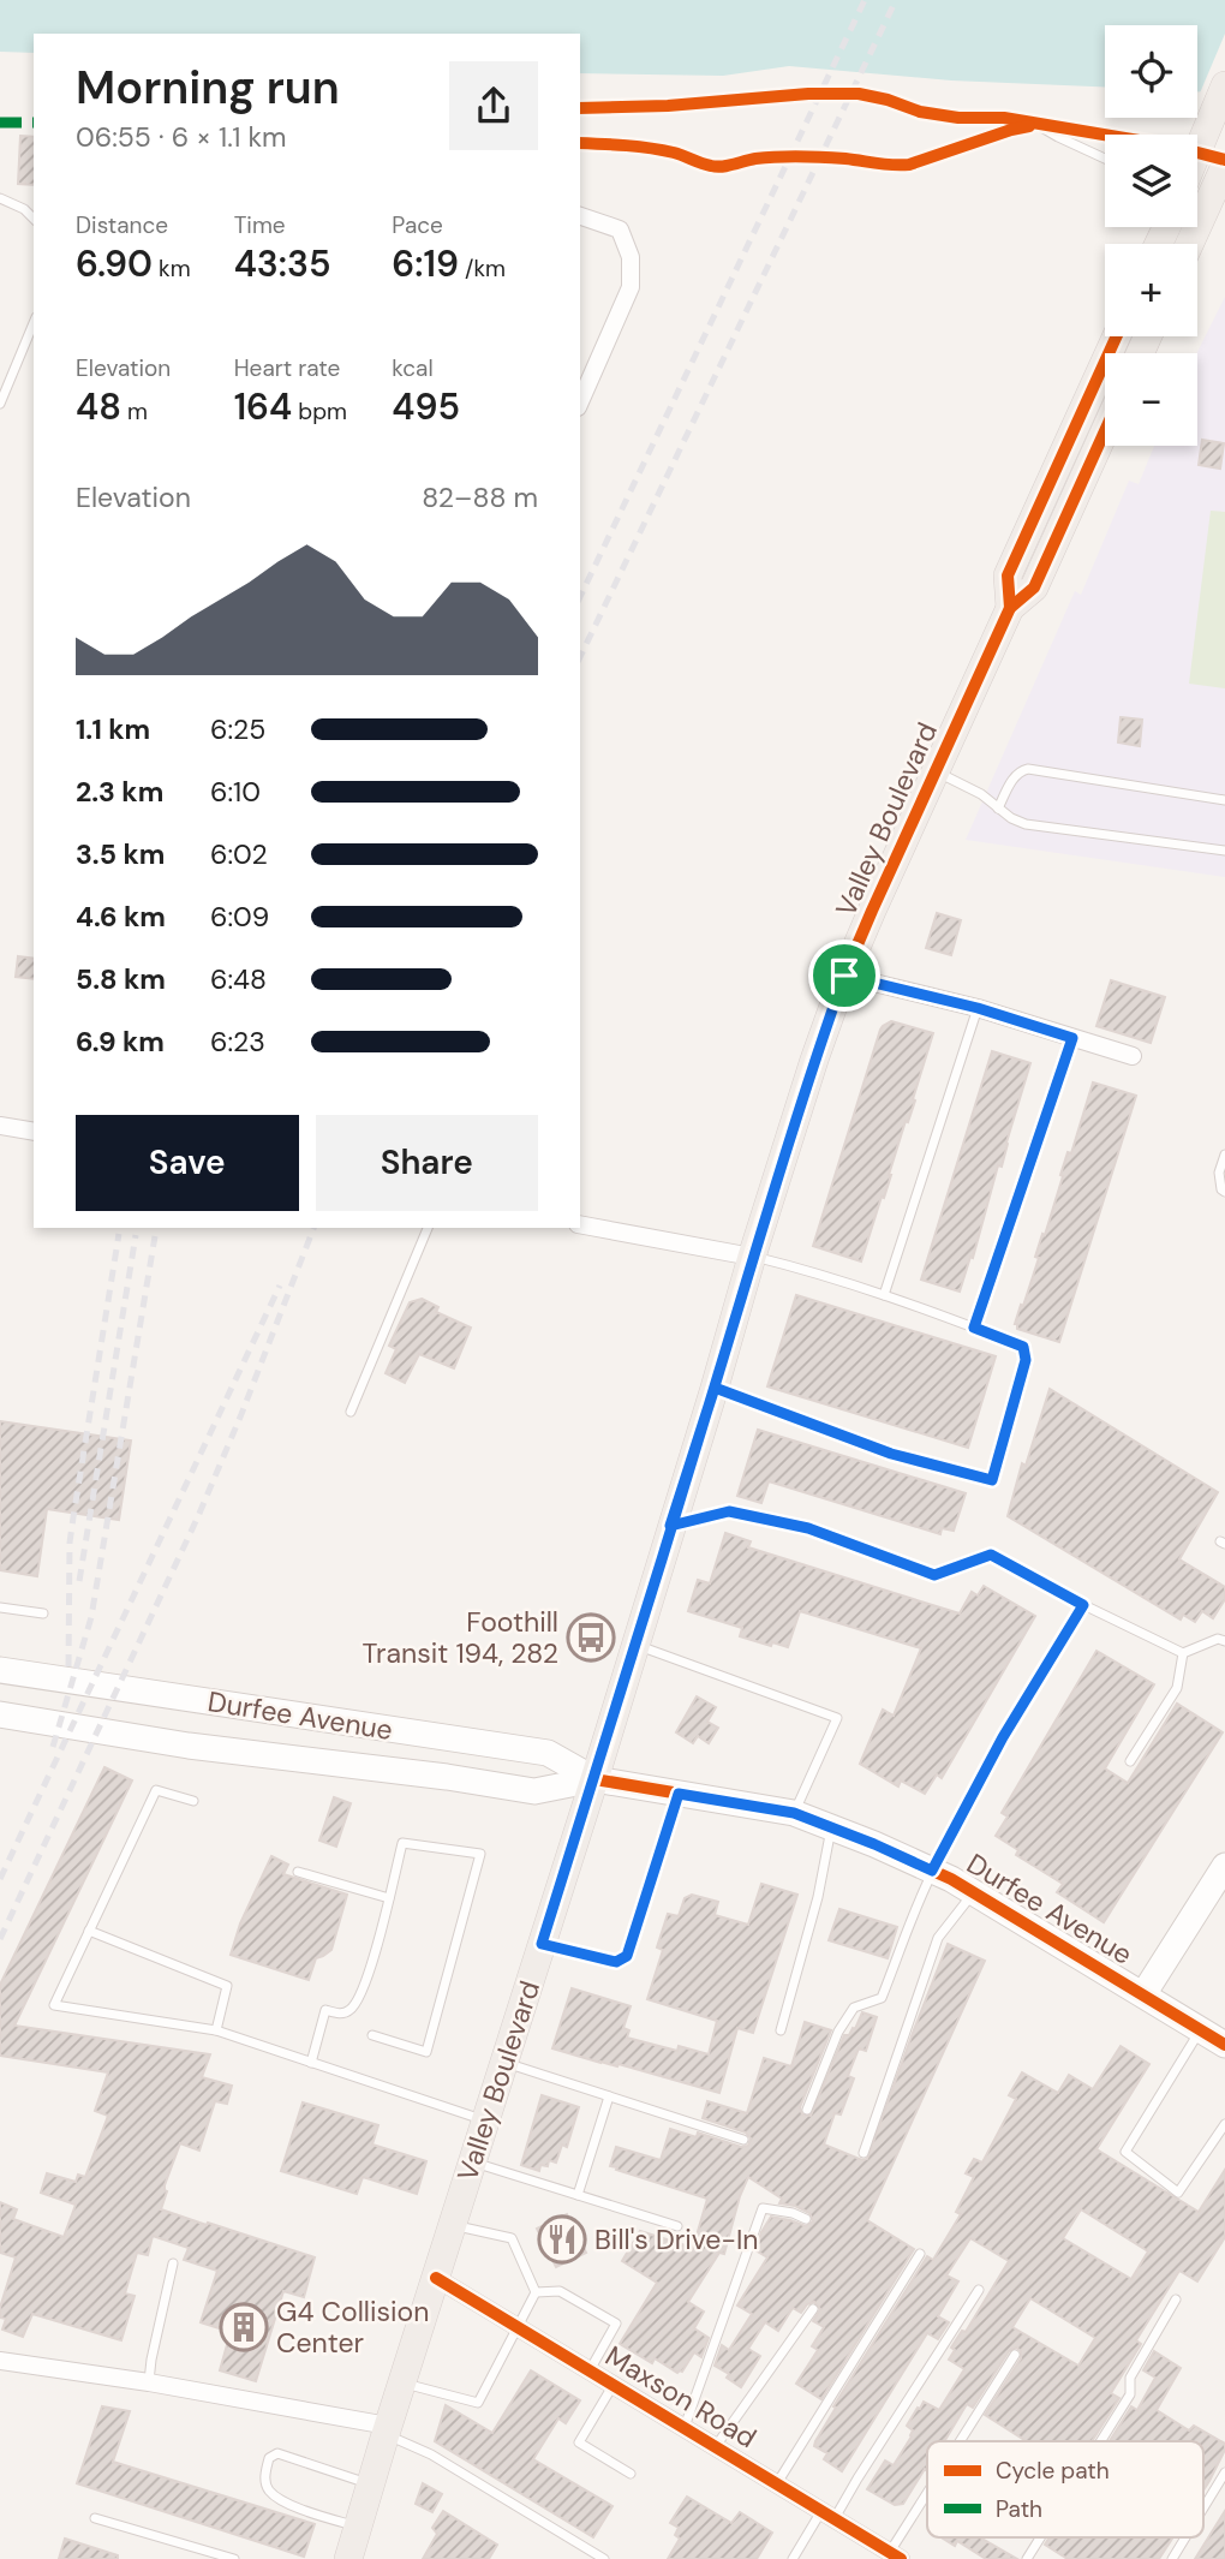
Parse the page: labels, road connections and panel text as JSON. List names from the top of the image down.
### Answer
{
  "streets": {
    "main road": ["Valley Boulevard", "Durfee Avenue"],
    "street": ["Maxson Road"]
  },
  "crossings": [
    ["Valley Boulevard", "Durfee Avenue"],
    ["Valley Boulevard", "Maxson Road"]
  ],
  "places": {
    "bus stop": ["Foothill Transit 194, 282"],
    "restaurant": ["Bill's Drive-In"],
    "building": ["G4 Collision Center"]
  },
  "legend": ["Cycle path", "Path"],
  "page": {
    "map_buttons": ["+", "−"],
    "heading": ["Morning run", "06:55 · 6 × 1.1 km"],
    "stats": [
      ["Distance", "6.90 km"],
      ["Time", "43:35"],
      ["Pace", "6:19 /km"],
      ["Elevation", "48 m"],
      ["Heart rate", "164 bpm"],
      ["kcal", "495"]
    ],
    "chart": ["Elevation", "82–88 m"],
    "list": [
      {
        "name": "1.1 km",
        "note": "6:25"
      },
      {
        "name": "2.3 km",
        "note": "6:10"
      },
      {
        "name": "3.5 km",
        "note": "6:02"
      },
      {
        "name": "4.6 km",
        "note": "6:09"
      },
      {
        "name": "5.8 km",
        "note": "6:48"
      },
      {
        "name": "6.9 km",
        "note": "6:23"
      }
    ],
    "buttons": ["Save", "Share"]
  }
}
